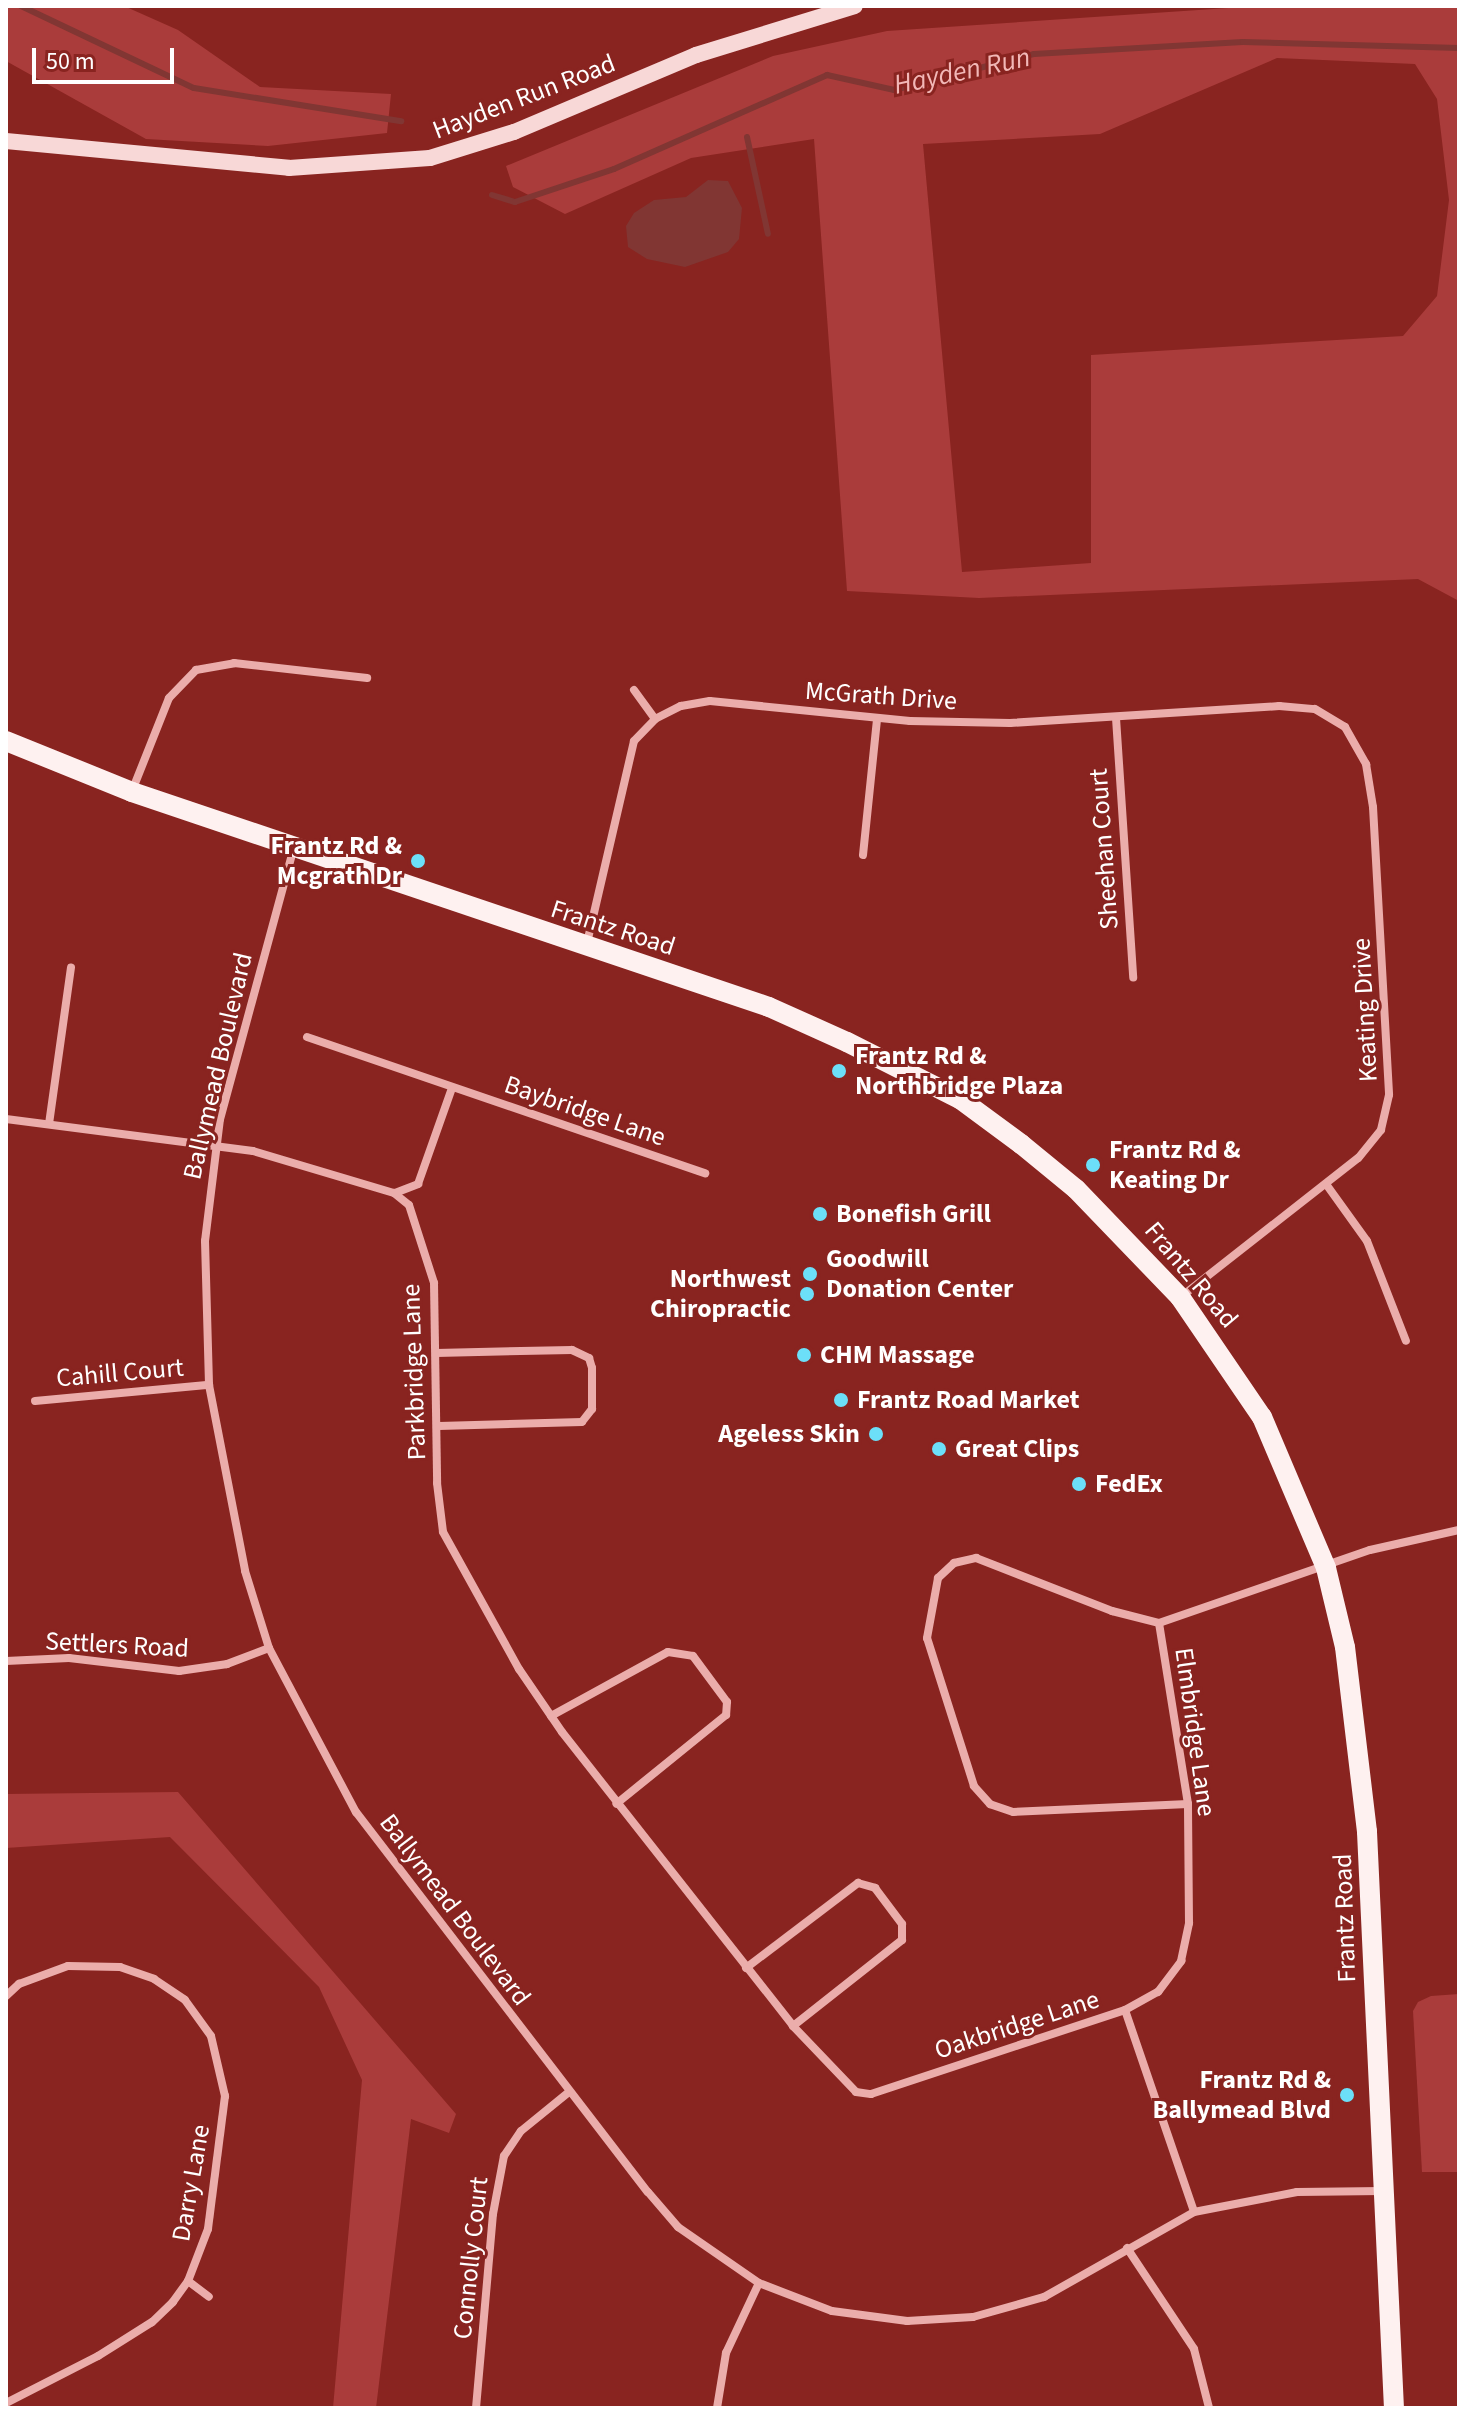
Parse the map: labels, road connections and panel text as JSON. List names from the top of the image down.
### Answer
{
  "streets": {
    "main road": ["Hayden Run Road", "Frantz Road"],
    "street": [
      "McGrath Drive",
      "Sheehan Court",
      "Keating Drive",
      "Ballymead Boulevard",
      "Baybridge Lane",
      "Parkbridge Lane",
      "Cahill Court",
      "Settlers Road",
      "Elmbridge Lane",
      "Oakbridge Lane",
      "Darry Lane",
      "Connolly Court"
    ]
  },
  "crossings": [
    ["McGrath Drive", "Sheehan Court"],
    ["McGrath Drive", "Keating Drive"],
    ["Frantz Road", "Keating Drive"],
    ["Frantz Road", "Ballymead Boulevard"],
    ["Frantz Road", "Elmbridge Lane"],
    ["Ballymead Boulevard", "Cahill Court"],
    ["Ballymead Boulevard", "Settlers Road"],
    ["Ballymead Boulevard", "Oakbridge Lane"],
    ["Ballymead Boulevard", "Connolly Court"],
    ["Parkbridge Lane", "Oakbridge Lane"],
    ["Elmbridge Lane", "Oakbridge Lane"]
  ],
  "water": ["Hayden Run"],
  "places": [
    "Frantz Rd & Mcgrath Dr",
    "Frantz Rd & Northbridge Plaza",
    "Frantz Rd & Keating Dr",
    "Bonefish Grill",
    "Goodwill Donation Center",
    "Northwest Chiropractic",
    "CHM Massage",
    "Frantz Road Market",
    "Ageless Skin",
    "Great Clips",
    "FedEx",
    "Frantz Rd & Ballymead Blvd"
  ],
  "scale_bar": "50 m"
}
